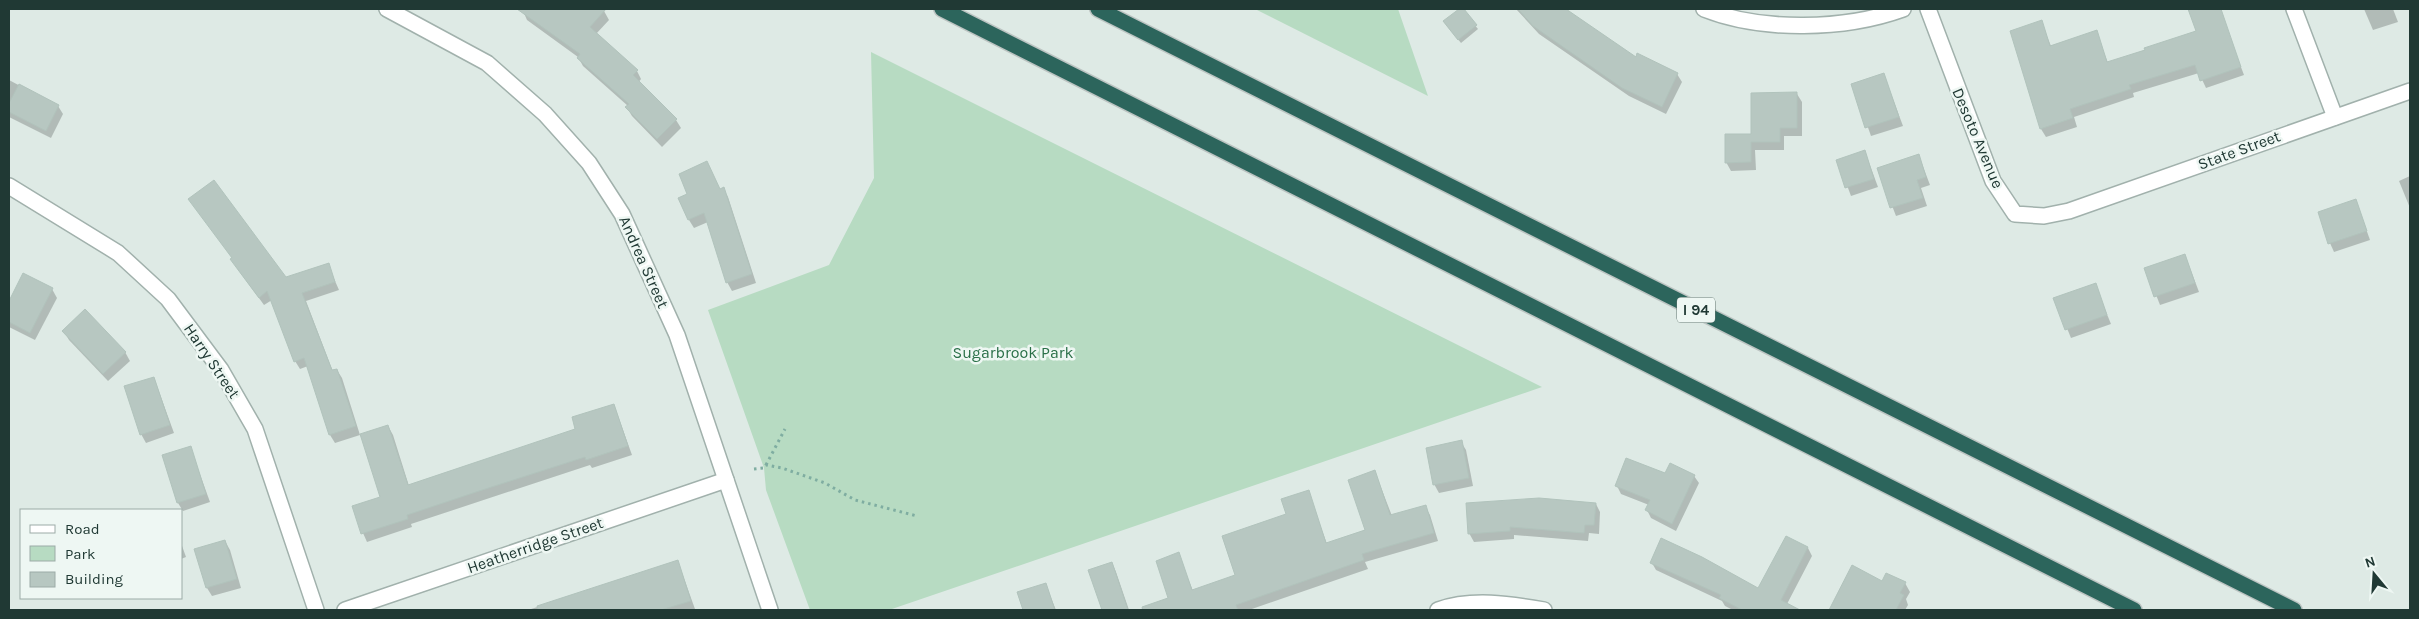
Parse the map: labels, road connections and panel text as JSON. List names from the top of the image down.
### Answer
{
  "streets": {
    "highway": ["I 94"],
    "street": [
      "Desoto Avenue",
      "State Street",
      "Andrea Street",
      "Harry Street",
      "Heatherridge Street"
    ]
  },
  "crossings": [
    ["Desoto Avenue", "State Street"],
    ["Andrea Street", "Heatherridge Street"]
  ],
  "parks": ["Sugarbrook Park"],
  "legend": ["Road", "Park", "Building"],
  "north": "top"
}
